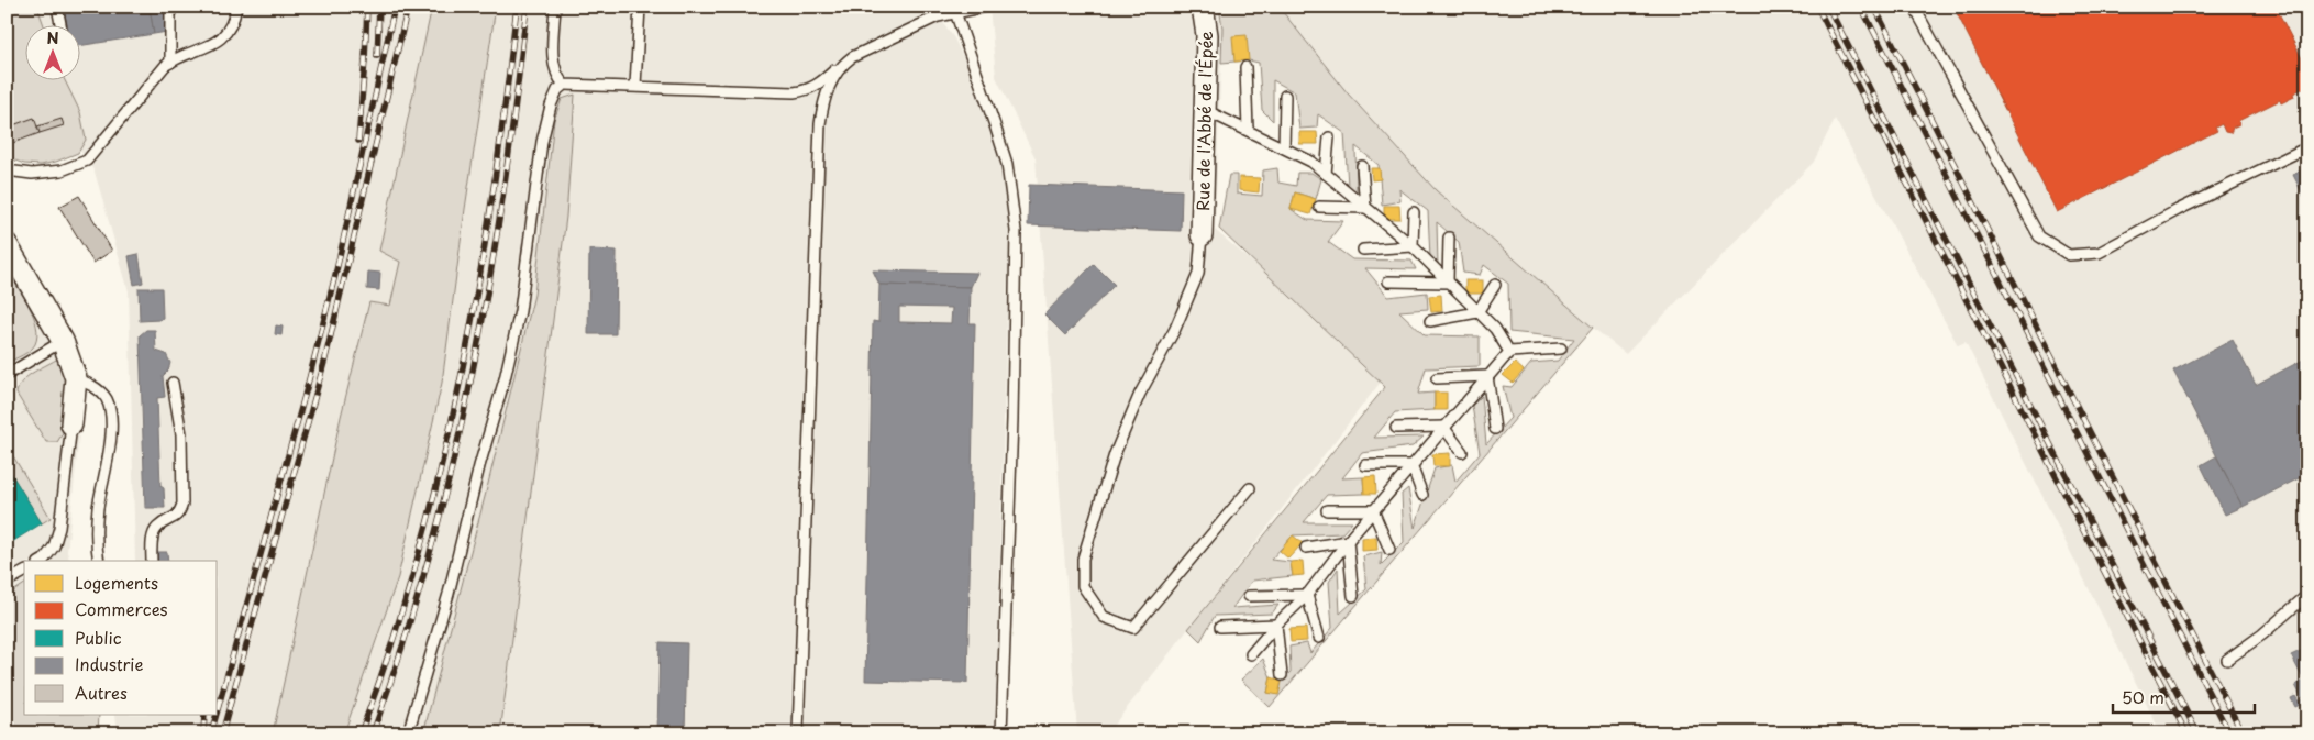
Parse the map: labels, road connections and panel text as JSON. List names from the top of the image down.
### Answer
{
  "streets": {
    "street": ["Rue de l'Abbé de l'Épée"]
  },
  "legend": [
    "Logements",
    "Commerces",
    "Public",
    "Industrie",
    "Autres"
  ],
  "scale_bar": "50 m",
  "north": "top"
}
